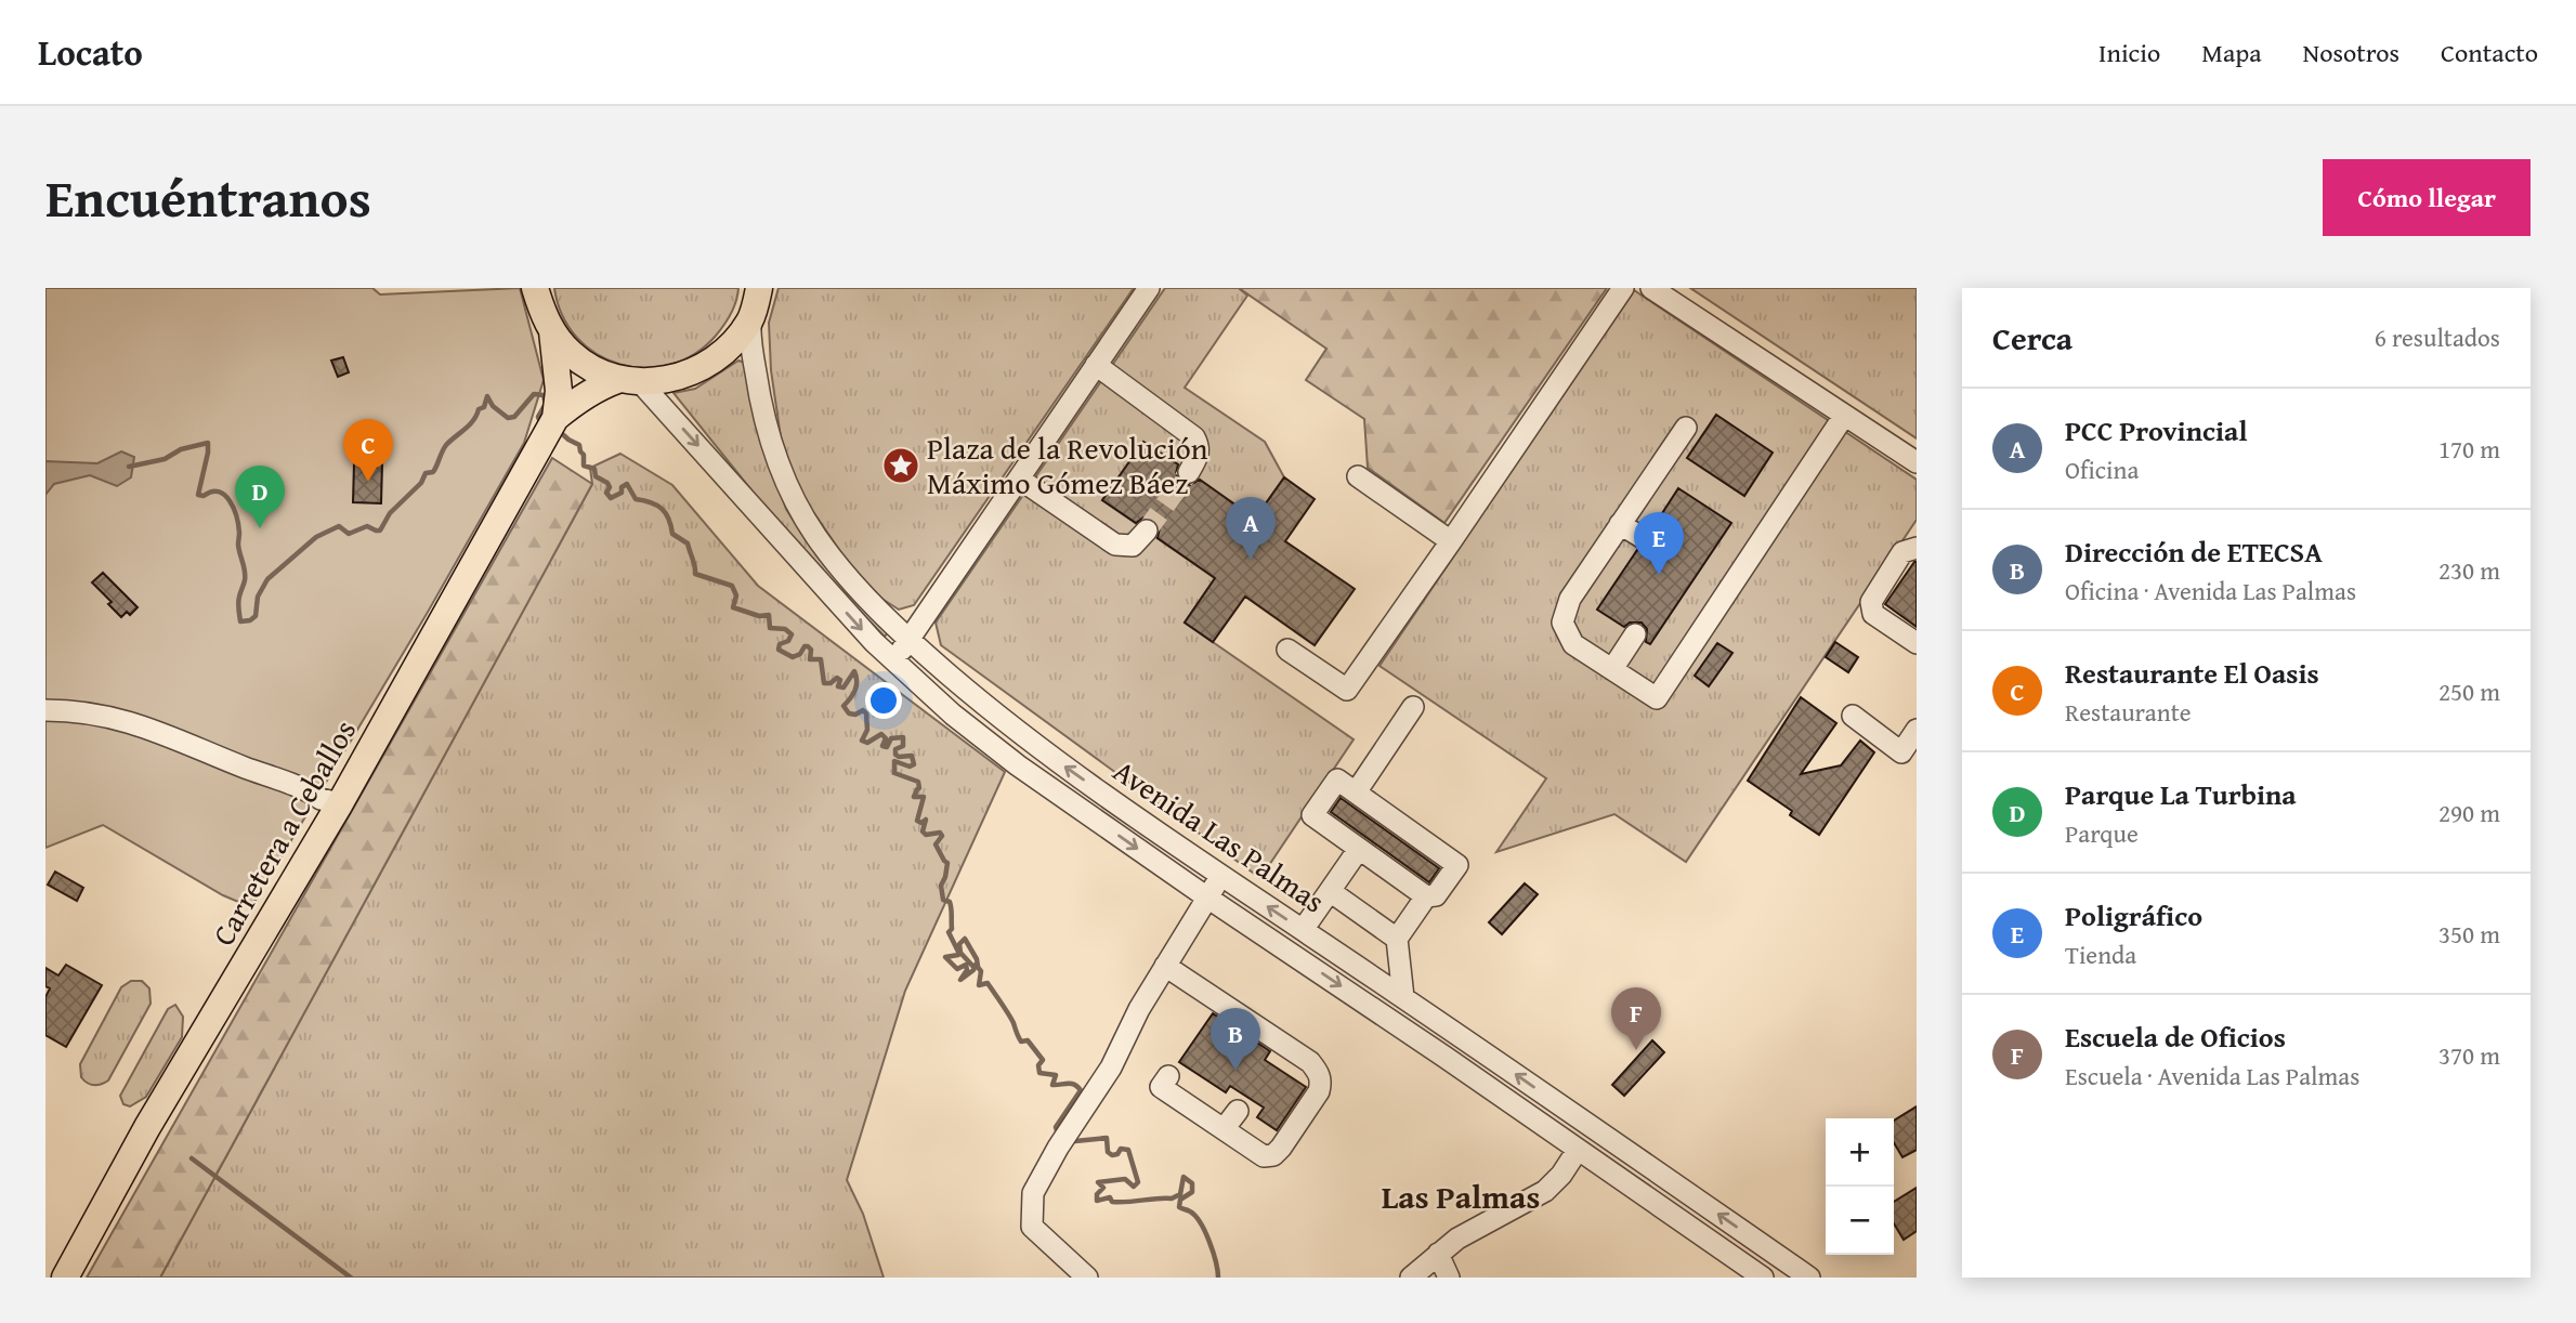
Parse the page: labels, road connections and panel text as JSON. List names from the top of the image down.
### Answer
{
  "streets": {
    "main road": ["Carretera a Ceballos"],
    "street": ["Avenida Las Palmas"]
  },
  "crossings": [
    ["Carretera a Ceballos", "Avenida Las Palmas"]
  ],
  "districts": ["Las Palmas"],
  "places": {
    "place": ["Plaza de la Revolución Máximo Gómez Báez"]
  },
  "page": {
    "header": "Locato",
    "nav": [
      "Inicio",
      "Mapa",
      "Nosotros",
      "Contacto"
    ],
    "title": "Encuéntranos",
    "buttons": "Cómo llegar",
    "heading": ["Cerca", "6 resultados"],
    "list": [
      {
        "mark": "A",
        "name": "PCC Provincial",
        "note": "Oficina",
        "value": "170 m"
      },
      {
        "mark": "B",
        "name": "Dirección de ETECSA",
        "note": "Oficina · Avenida Las Palmas",
        "value": "230 m"
      },
      {
        "mark": "C",
        "name": "Restaurante El Oasis",
        "note": "Restaurante",
        "value": "250 m"
      },
      {
        "mark": "D",
        "name": "Parque La Turbina",
        "note": "Parque",
        "value": "290 m"
      },
      {
        "mark": "E",
        "name": "Poligráfico",
        "note": "Tienda",
        "value": "350 m"
      },
      {
        "mark": "F",
        "name": "Escuela de Oficios",
        "note": "Escuela · Avenida Las Palmas",
        "value": "370 m"
      }
    ],
    "pins": [
      "C",
      "D",
      "A",
      "E",
      "F",
      "B"
    ],
    "map_buttons": ["+", "−"]
  }
}
